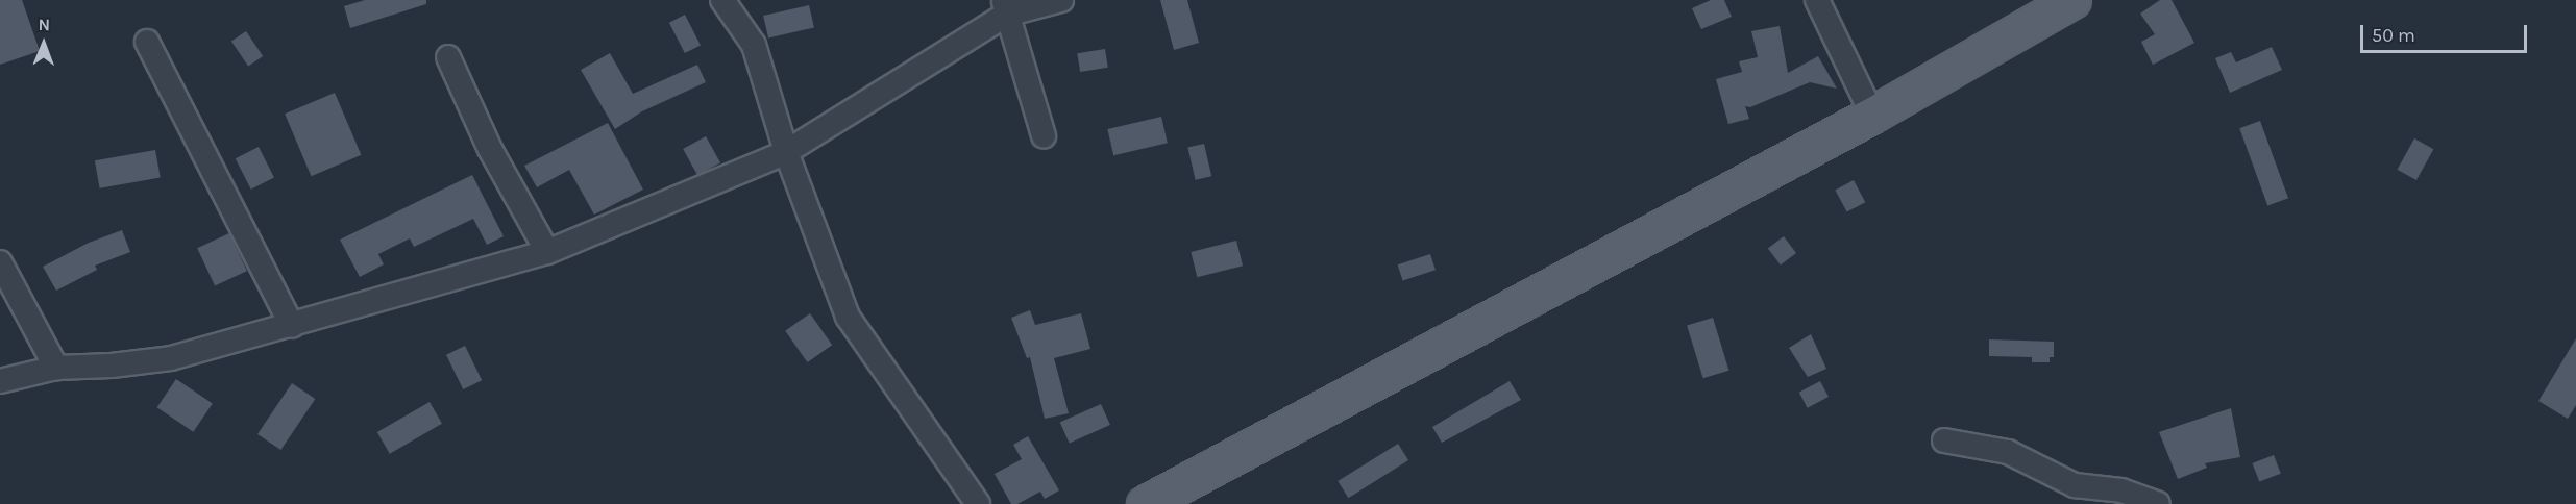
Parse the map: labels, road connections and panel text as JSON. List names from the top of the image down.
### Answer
{
  "scale_bar": "50 m",
  "north": "top"
}
